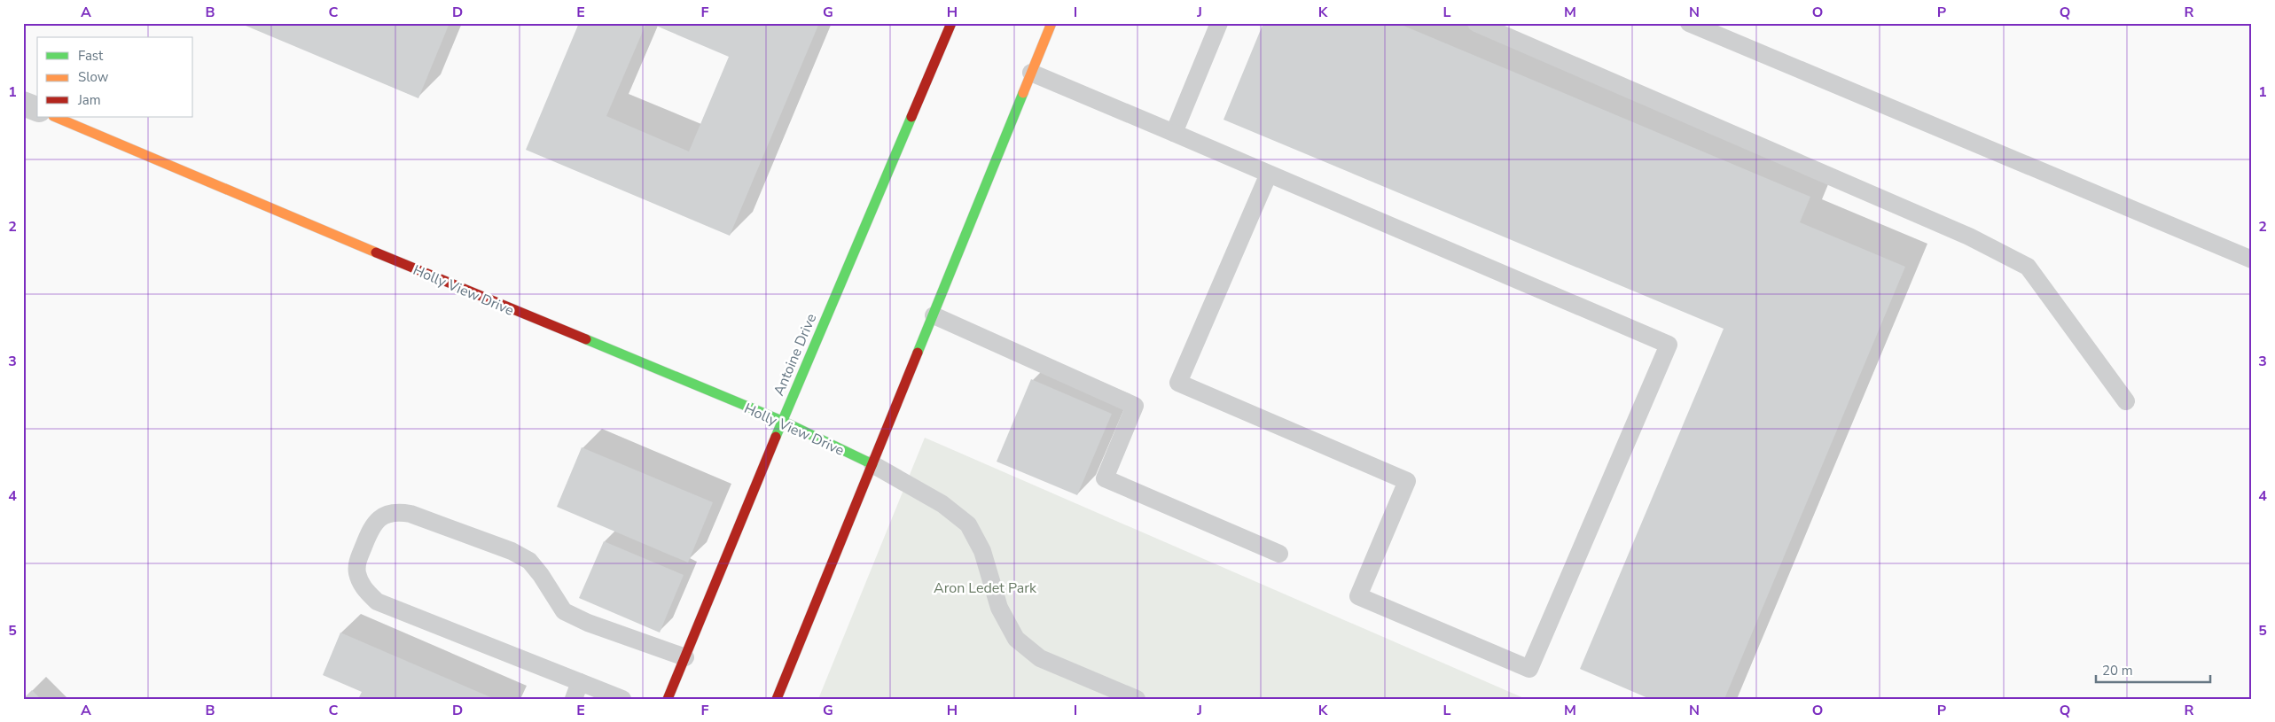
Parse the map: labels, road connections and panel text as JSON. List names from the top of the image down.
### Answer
{
  "streets": {
    "main road": ["Holly View Drive", "Antoine Drive"]
  },
  "crossings": [
    ["Holly View Drive", "Antoine Drive"]
  ],
  "parks": ["Aron Ledet Park"],
  "legend": ["Fast", "Slow", "Jam"],
  "scale_bar": "20 m",
  "grid": {
    "columns": [
      "A",
      "B",
      "C",
      "D",
      "E",
      "F",
      "G",
      "H",
      "I",
      "J",
      "K",
      "L",
      "M",
      "N",
      "O",
      "P",
      "Q",
      "R"
    ],
    "rows": [
      "1",
      "2",
      "3",
      "4",
      "5"
    ]
  }
}
